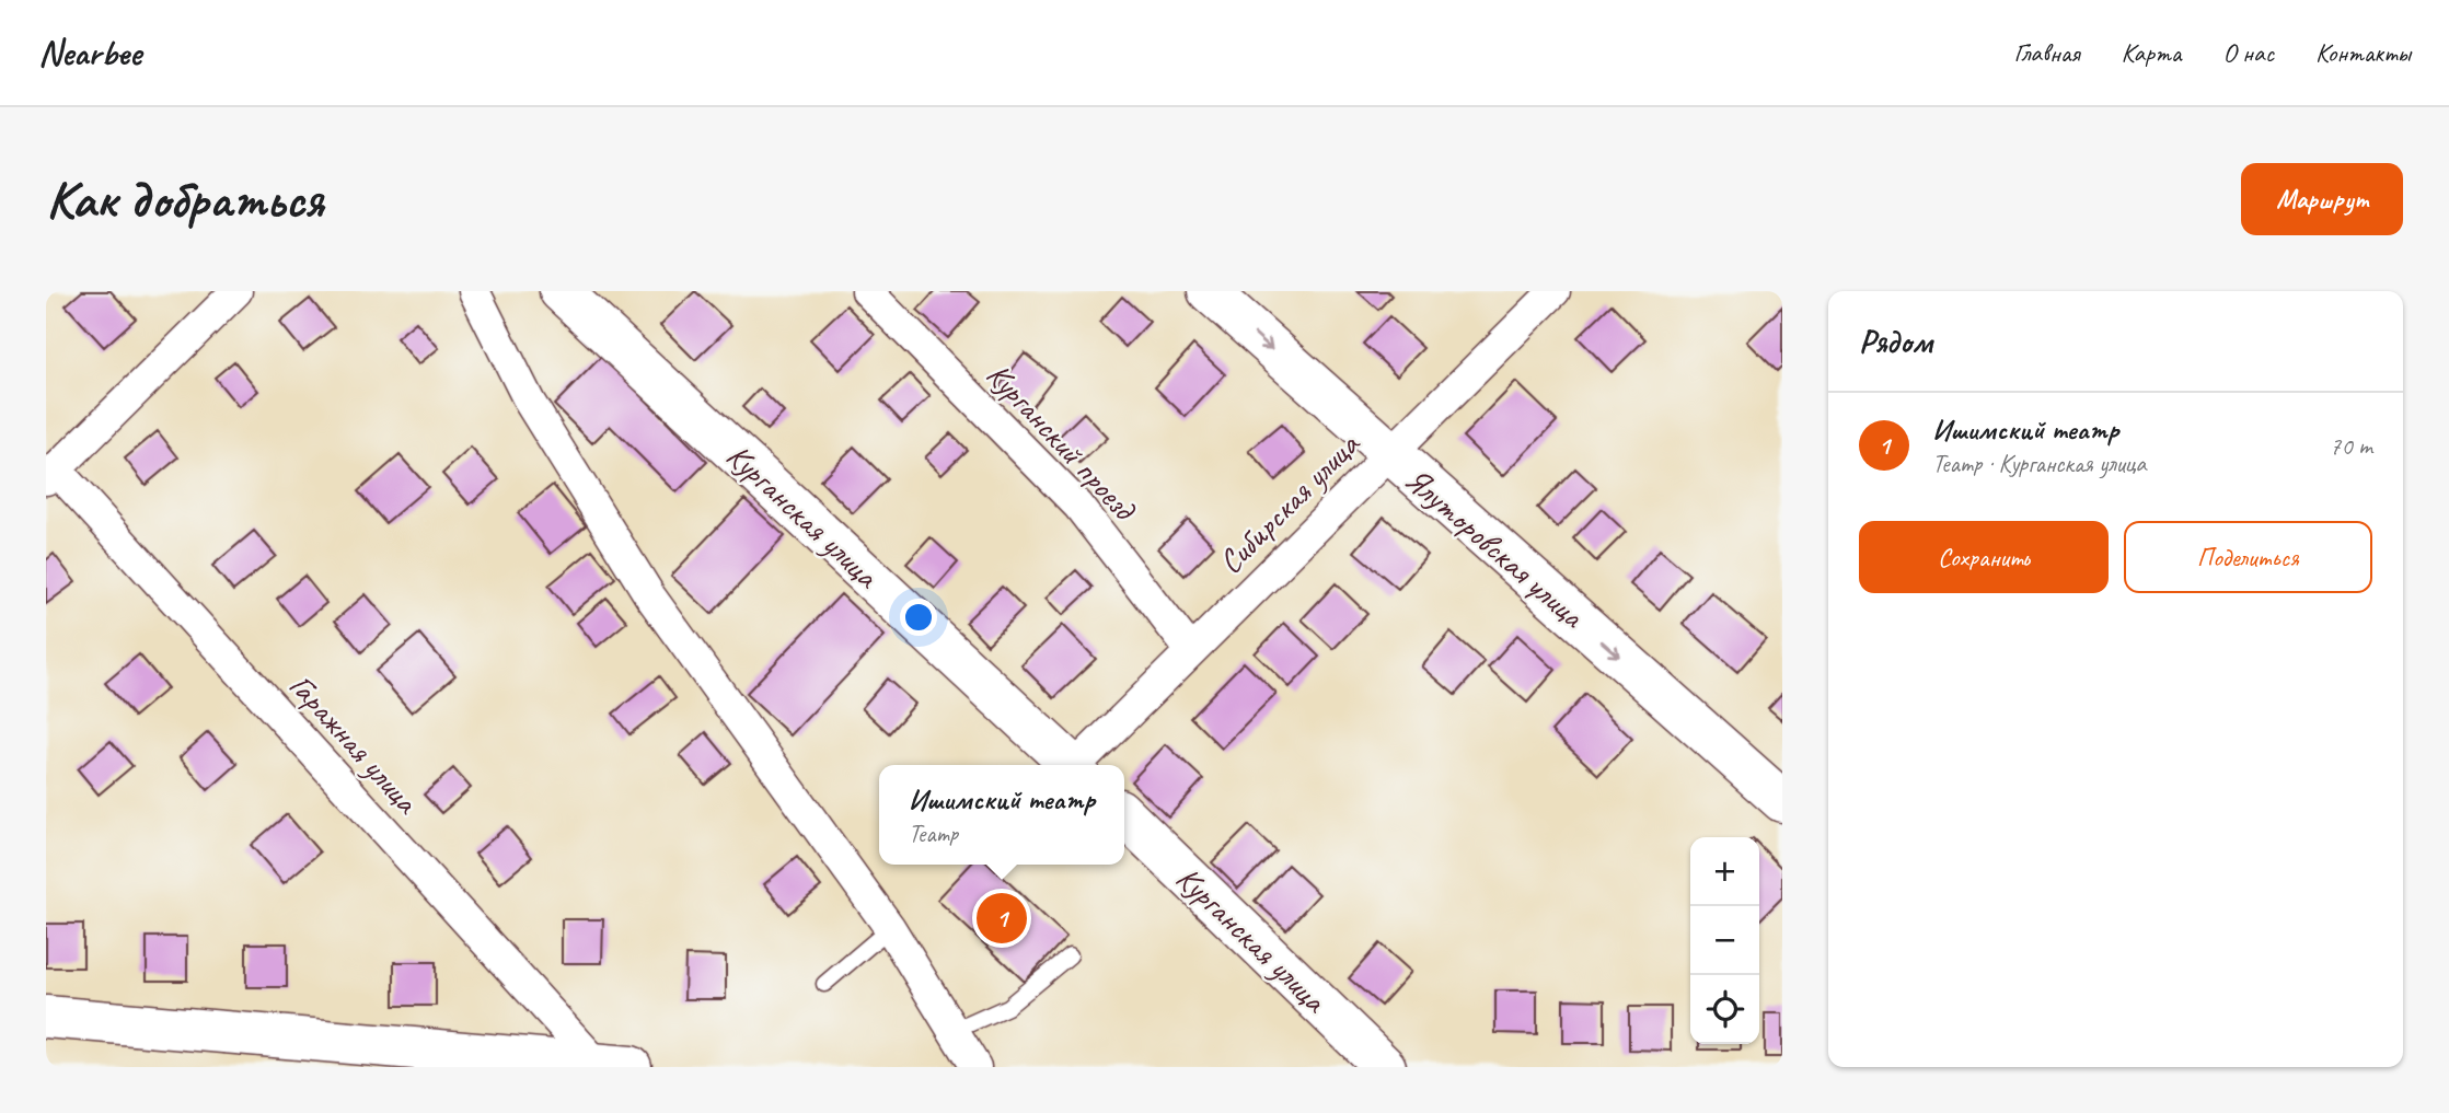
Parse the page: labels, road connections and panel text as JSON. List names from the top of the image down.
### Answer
{
  "streets": {
    "main road": ["Курганская улица", "Ялуторовская улица"],
    "street": ["Курганский проезд", "Сибирская улица", "Гаражная улица"]
  },
  "crossings": [
    ["Курганский проезд", "Сибирская улица"],
    ["Сибирская улица", "Ялуторовская улица"]
  ],
  "one_way": ["Ялуторовская улица"],
  "page": {
    "header": "Nearbee",
    "nav": [
      "Главная",
      "Карта",
      "О нас",
      "Контакты"
    ],
    "buttons": [
      "Маршрут",
      ["Сохранить", "Поделиться"]
    ],
    "title": "Как добраться",
    "heading": "Рядом",
    "list": [
      {
        "mark": "1",
        "name": "Ишимский театр",
        "note": "Театр · Курганская улица",
        "value": "70 m"
      }
    ],
    "popup": ["Ишимский театр", "Театр"],
    "map_buttons": ["+", "−"],
    "pins": "1"
  }
}
